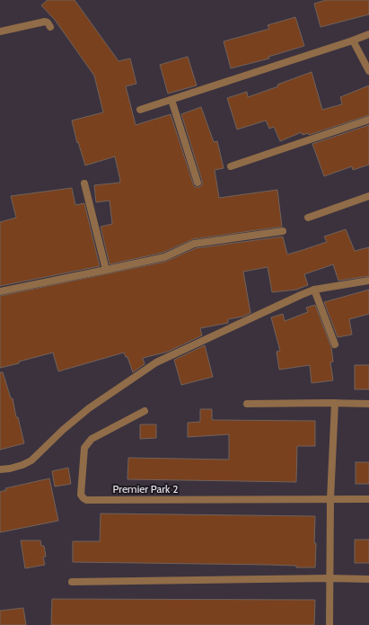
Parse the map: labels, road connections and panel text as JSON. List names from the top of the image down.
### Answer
{
  "streets": {
    "street": ["Premier Park 2"]
  }
}
